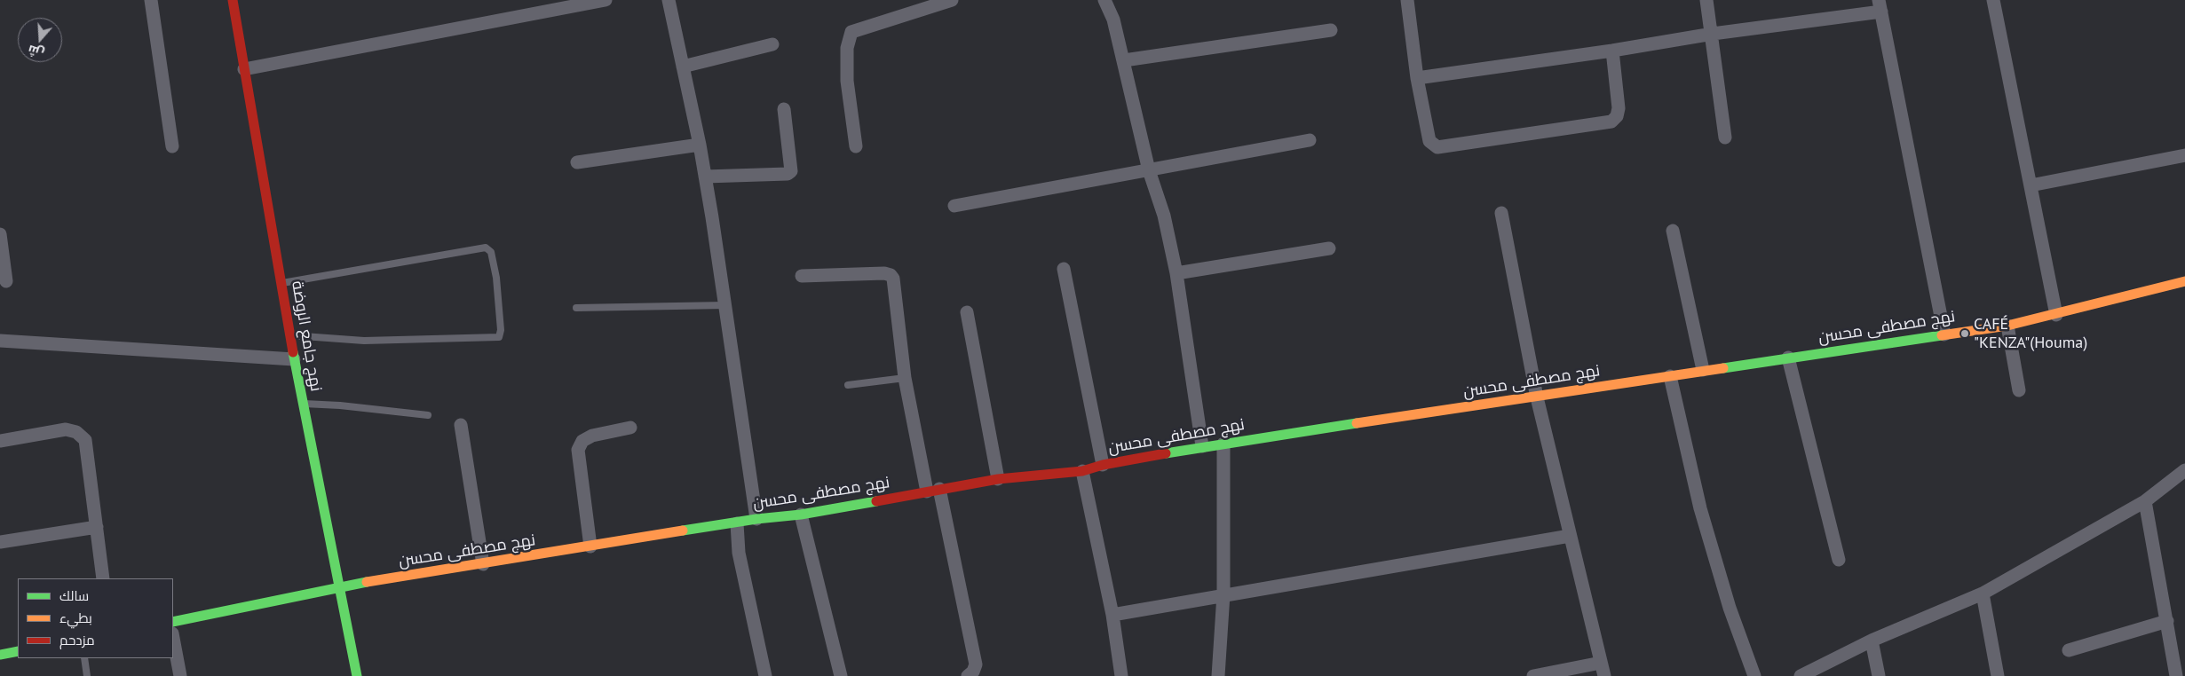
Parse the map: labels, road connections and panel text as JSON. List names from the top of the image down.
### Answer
{
  "streets": {
    "main road": ["نهج مصطفى محسن", "نهج جامع الروضة"]
  },
  "crossings": [
    ["نهج مصطفى محسن", "نهج جامع الروضة"]
  ],
  "places": ["CAFÉ \"KENZA\"(Houma)"],
  "legend": ["سالك", "بطيء", "مزدحم"],
  "north": "bottom"
}
